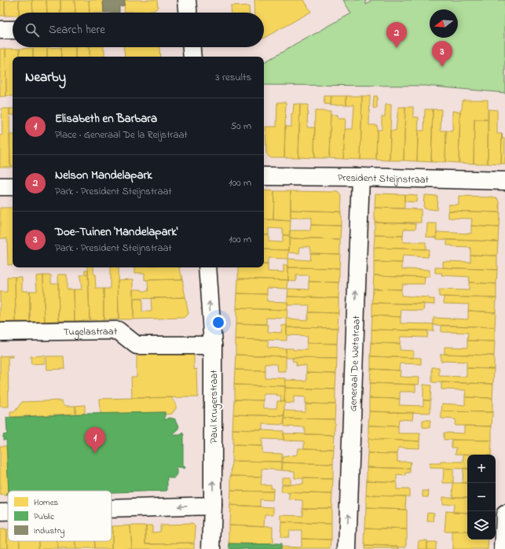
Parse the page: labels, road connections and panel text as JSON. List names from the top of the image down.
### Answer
{
  "streets": {
    "street": [
      "President Steijnstraat",
      "Tugelastraat",
      "Generaal De Wetstraat",
      "Paul Krugerstraat"
    ]
  },
  "crossings": [
    ["President Steijnstraat", "Generaal De Wetstraat"],
    ["Tugelastraat", "Paul Krugerstraat"]
  ],
  "one_way": ["Generaal De Wetstraat", "Paul Krugerstraat"],
  "legend": ["Homes", "Public", "Industry"],
  "north": "left",
  "page": {
    "search": "Search here",
    "pins": ["2", "3", "1"],
    "heading": ["Nearby", "3 results"],
    "list": [
      {
        "mark": "1",
        "name": "Elisabeth en Barbara",
        "note": "Place · Generaal De la Reijstraat",
        "value": "50 m"
      },
      {
        "mark": "2",
        "name": "Nelson Mandelapark",
        "note": "Park · President Steijnstraat",
        "value": "100 m"
      },
      {
        "mark": "3",
        "name": "Doe-Tuinen 'Mandelapark'",
        "note": "Park · President Steijnstraat",
        "value": "100 m"
      }
    ],
    "map_buttons": ["+", "−"]
  }
}
